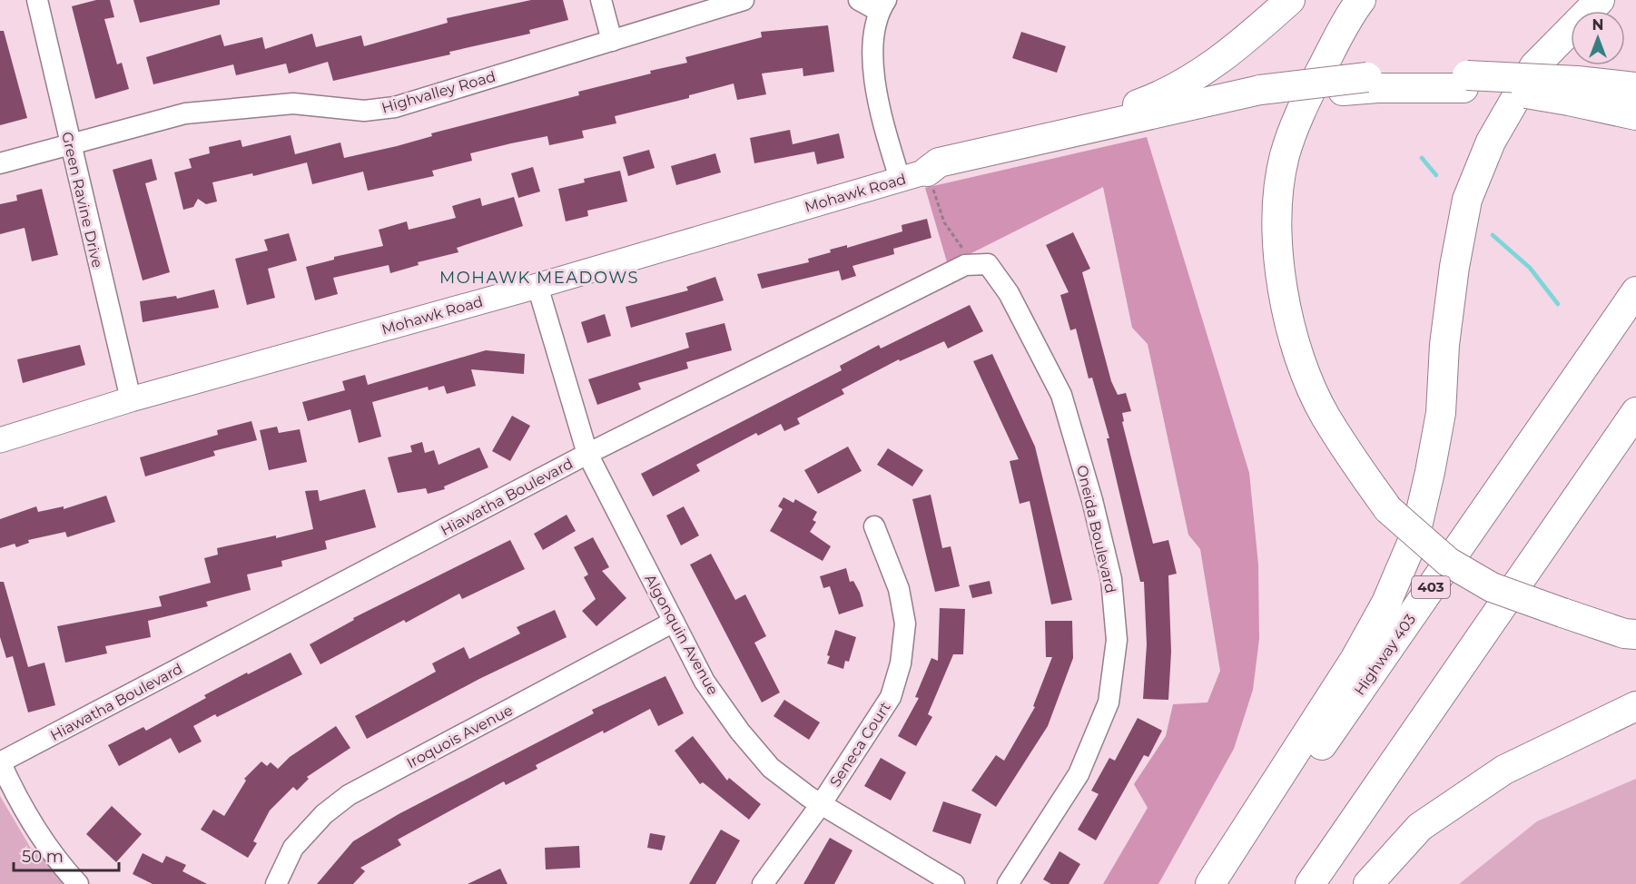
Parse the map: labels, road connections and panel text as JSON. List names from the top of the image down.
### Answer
{
  "streets": {
    "highway": ["403", "Highway 403"],
    "main road": ["Mohawk Road"],
    "street": [
      "Highvalley Road",
      "Green Ravine Drive",
      "Hiawatha Boulevard",
      "Oneida Boulevard",
      "Algonquin Avenue",
      "Iroquois Avenue",
      "Seneca Court"
    ]
  },
  "crossings": [
    ["Highvalley Road", "Green Ravine Drive"],
    ["Mohawk Road", "Green Ravine Drive"],
    ["Mohawk Road", "Algonquin Avenue"],
    ["Hiawatha Boulevard", "Oneida Boulevard"],
    ["Hiawatha Boulevard", "Algonquin Avenue"],
    ["Algonquin Avenue", "Iroquois Avenue"],
    ["Algonquin Avenue", "Seneca Court"]
  ],
  "districts": ["MOHAWK MEADOWS"],
  "scale_bar": "50 m",
  "north": "top"
}
